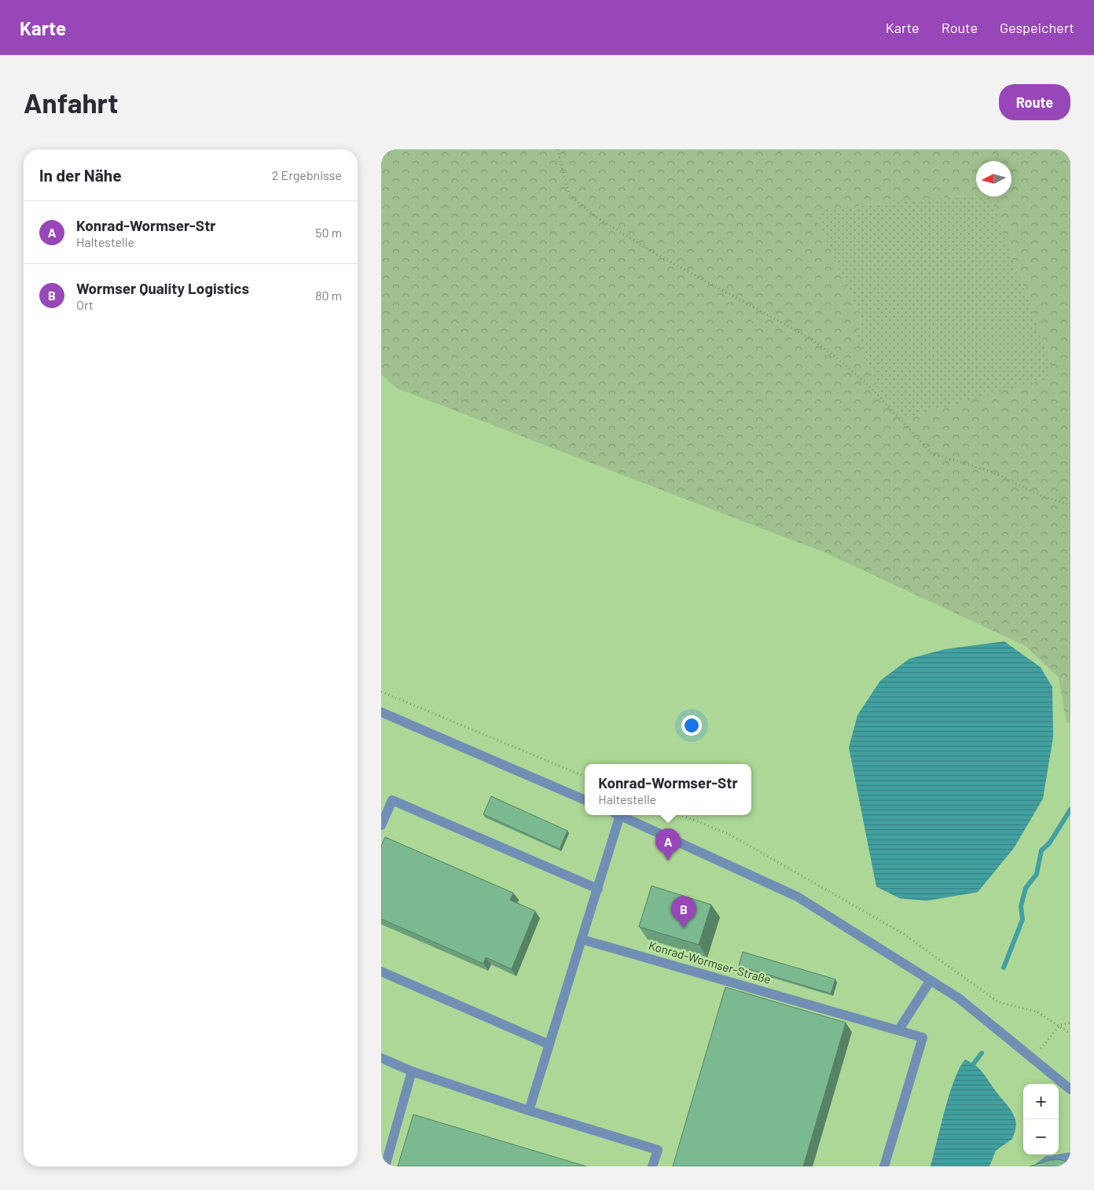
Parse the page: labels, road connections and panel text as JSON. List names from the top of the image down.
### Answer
{
  "streets": {
    "street": ["Konrad-Wormser-Straße"]
  },
  "north": "left",
  "page": {
    "header": "Karte",
    "nav": ["Karte", "Route", "Gespeichert"],
    "buttons": "Route",
    "title": "Anfahrt",
    "heading": ["In der Nähe", "2 Ergebnisse"],
    "list": [
      {
        "mark": "A",
        "name": "Konrad-Wormser-Str",
        "note": "Haltestelle",
        "value": "50 m"
      },
      {
        "mark": "B",
        "name": "Wormser Quality Logistics",
        "note": "Ort",
        "value": "80 m"
      }
    ],
    "popup": ["Konrad-Wormser-Str", "Haltestelle"],
    "pins": ["A", "B"],
    "map_buttons": ["+", "−"]
  }
}
